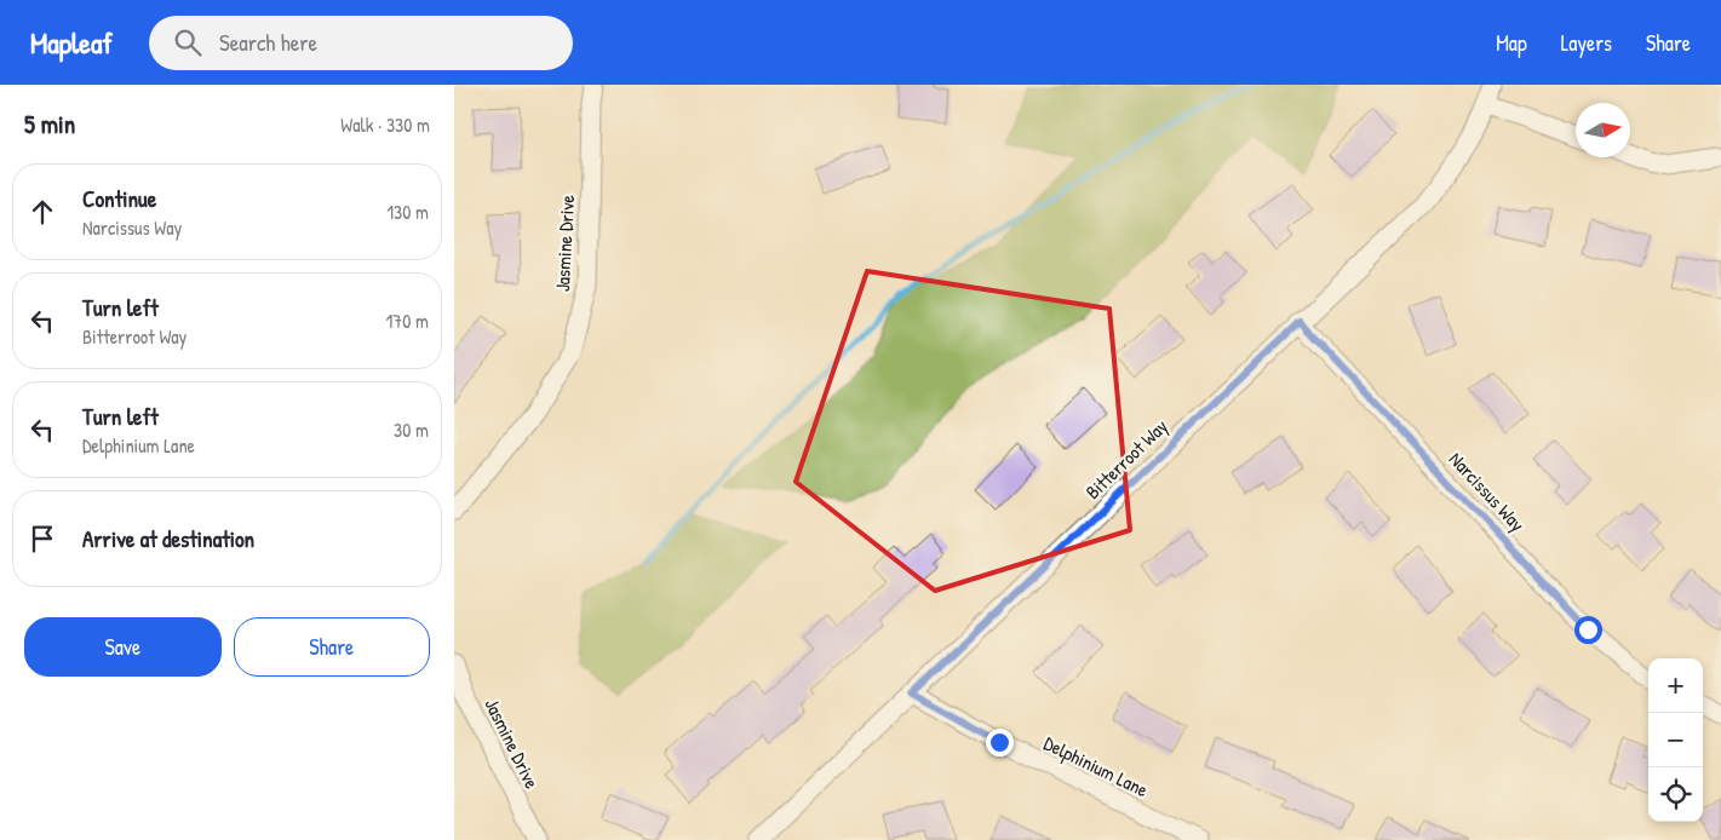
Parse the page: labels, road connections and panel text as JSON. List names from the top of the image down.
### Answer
{
  "streets": {
    "street": [
      "Jasmine Drive",
      "Bitterroot Way",
      "Narcissus Way",
      "Delphinium Lane"
    ]
  },
  "crossings": [
    ["Bitterroot Way", "Narcissus Way"],
    ["Bitterroot Way", "Delphinium Lane"]
  ],
  "north": "right",
  "page": {
    "header": "Mapleaf",
    "search": "Search here",
    "nav": ["Map", "Layers", "Share"],
    "heading": ["5 min", "Walk · 330 m"],
    "list": [
      ["Continue", "Narcissus Way", "130 m"],
      ["Turn left", "Bitterroot Way", "170 m"],
      ["Turn left", "Delphinium Lane", "30 m"],
      "Arrive at destination"
    ],
    "buttons": ["Save", "Share"],
    "map_buttons": ["+", "−"]
  }
}
